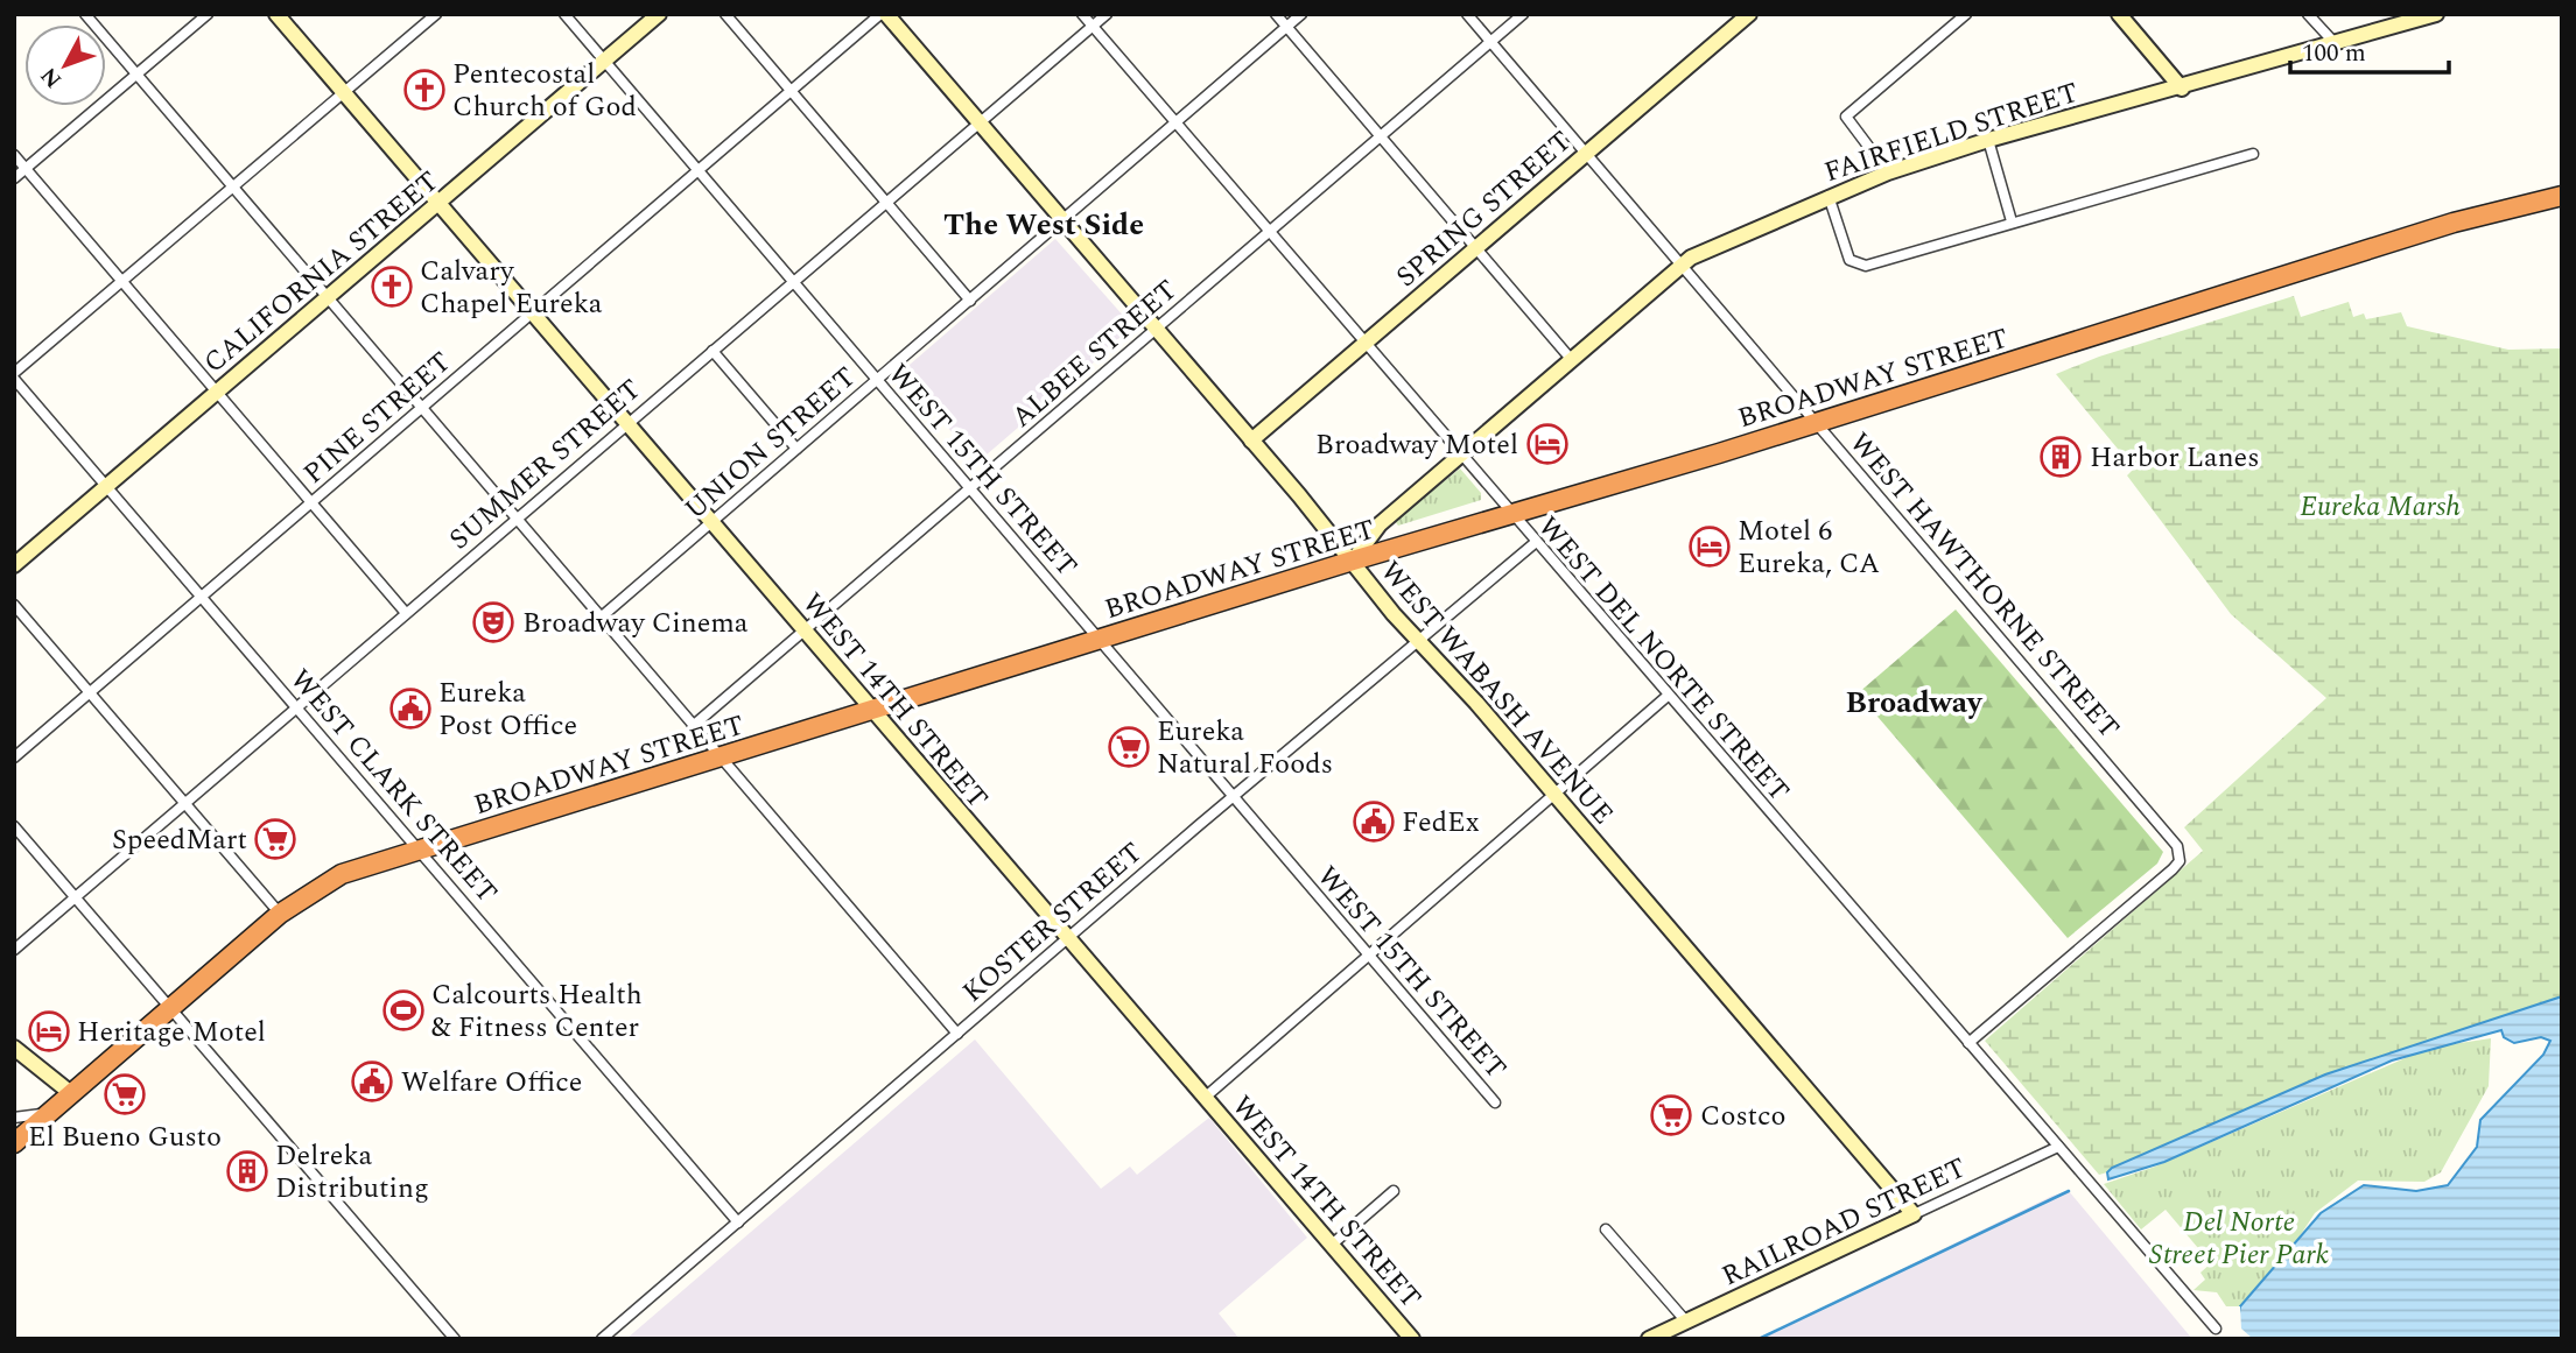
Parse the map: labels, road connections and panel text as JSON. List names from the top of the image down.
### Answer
{
  "streets": {
    "highway": ["BROADWAY STREET"],
    "street": [
      "FAIRFIELD STREET",
      "SPRING STREET",
      "CALIFORNIA STREET",
      "ALBEE STREET",
      "PINE STREET",
      "UNION STREET",
      "SUMMER STREET",
      "WEST 15TH STREET",
      "WEST HAWTHORNE STREET",
      "WEST DEL NORTE STREET",
      "WEST WABASH AVENUE",
      "WEST 14TH STREET",
      "WEST CLARK STREET",
      "KOSTER STREET",
      "RAILROAD STREET"
    ]
  },
  "crossings": [
    ["FAIRFIELD STREET", "BROADWAY STREET"],
    ["FAIRFIELD STREET", "WEST HAWTHORNE STREET"],
    ["FAIRFIELD STREET", "WEST DEL NORTE STREET"],
    ["FAIRFIELD STREET", "WEST WABASH AVENUE"],
    ["SPRING STREET", "WEST HAWTHORNE STREET"],
    ["SPRING STREET", "WEST DEL NORTE STREET"],
    ["SPRING STREET", "WEST WABASH AVENUE"],
    ["CALIFORNIA STREET", "WEST 15TH STREET"],
    ["CALIFORNIA STREET", "WEST 14TH STREET"],
    ["CALIFORNIA STREET", "WEST CLARK STREET"],
    ["ALBEE STREET", "WEST 15TH STREET"],
    ["ALBEE STREET", "WEST HAWTHORNE STREET"],
    ["ALBEE STREET", "WEST DEL NORTE STREET"],
    ["ALBEE STREET", "WEST WABASH AVENUE"],
    ["ALBEE STREET", "WEST 14TH STREET"],
    ["BROADWAY STREET", "WEST 15TH STREET"],
    ["BROADWAY STREET", "WEST HAWTHORNE STREET"],
    ["BROADWAY STREET", "WEST DEL NORTE STREET"],
    ["BROADWAY STREET", "WEST WABASH AVENUE"],
    ["BROADWAY STREET", "WEST 14TH STREET"],
    ["BROADWAY STREET", "WEST CLARK STREET"],
    ["PINE STREET", "WEST 15TH STREET"],
    ["PINE STREET", "WEST WABASH AVENUE"],
    ["PINE STREET", "WEST 14TH STREET"],
    ["PINE STREET", "WEST CLARK STREET"],
    ["UNION STREET", "WEST 15TH STREET"],
    ["UNION STREET", "WEST DEL NORTE STREET"],
    ["UNION STREET", "WEST WABASH AVENUE"],
    ["UNION STREET", "WEST 14TH STREET"],
    ["SUMMER STREET", "WEST 15TH STREET"],
    ["SUMMER STREET", "WEST DEL NORTE STREET"],
    ["SUMMER STREET", "WEST WABASH AVENUE"],
    ["SUMMER STREET", "WEST 14TH STREET"],
    ["SUMMER STREET", "WEST CLARK STREET"],
    ["WEST 15TH STREET", "KOSTER STREET"],
    ["WEST HAWTHORNE STREET", "WEST DEL NORTE STREET"],
    ["WEST DEL NORTE STREET", "KOSTER STREET"],
    ["WEST DEL NORTE STREET", "RAILROAD STREET"],
    ["WEST WABASH AVENUE", "KOSTER STREET"],
    ["WEST WABASH AVENUE", "RAILROAD STREET"],
    ["WEST 14TH STREET", "KOSTER STREET"],
    ["WEST CLARK STREET", "KOSTER STREET"]
  ],
  "districts": ["The West Side", "Broadway"],
  "parks": ["Eureka Marsh", "Del Norte Street Pier Park"],
  "places": {
    "church": ["Pentecostal Church of God", "Calvary Chapel Eureka"],
    "hotel": ["Broadway Motel", "Motel 6 Eureka, CA", "Heritage Motel"],
    "building": ["Harbor Lanes", "Delreka Distributing"],
    "theatre": ["Broadway Cinema"],
    "public building": ["Eureka Post Office", "FedEx", "Welfare Office"],
    "supermarket": [
      "Eureka Natural Foods",
      "SpeedMart",
      "El Bueno Gusto",
      "Costco"
    ],
    "sports": ["Calcourts Health & Fitness Center"]
  },
  "scale_bar": "100 m",
  "north": "bottom left"
}
